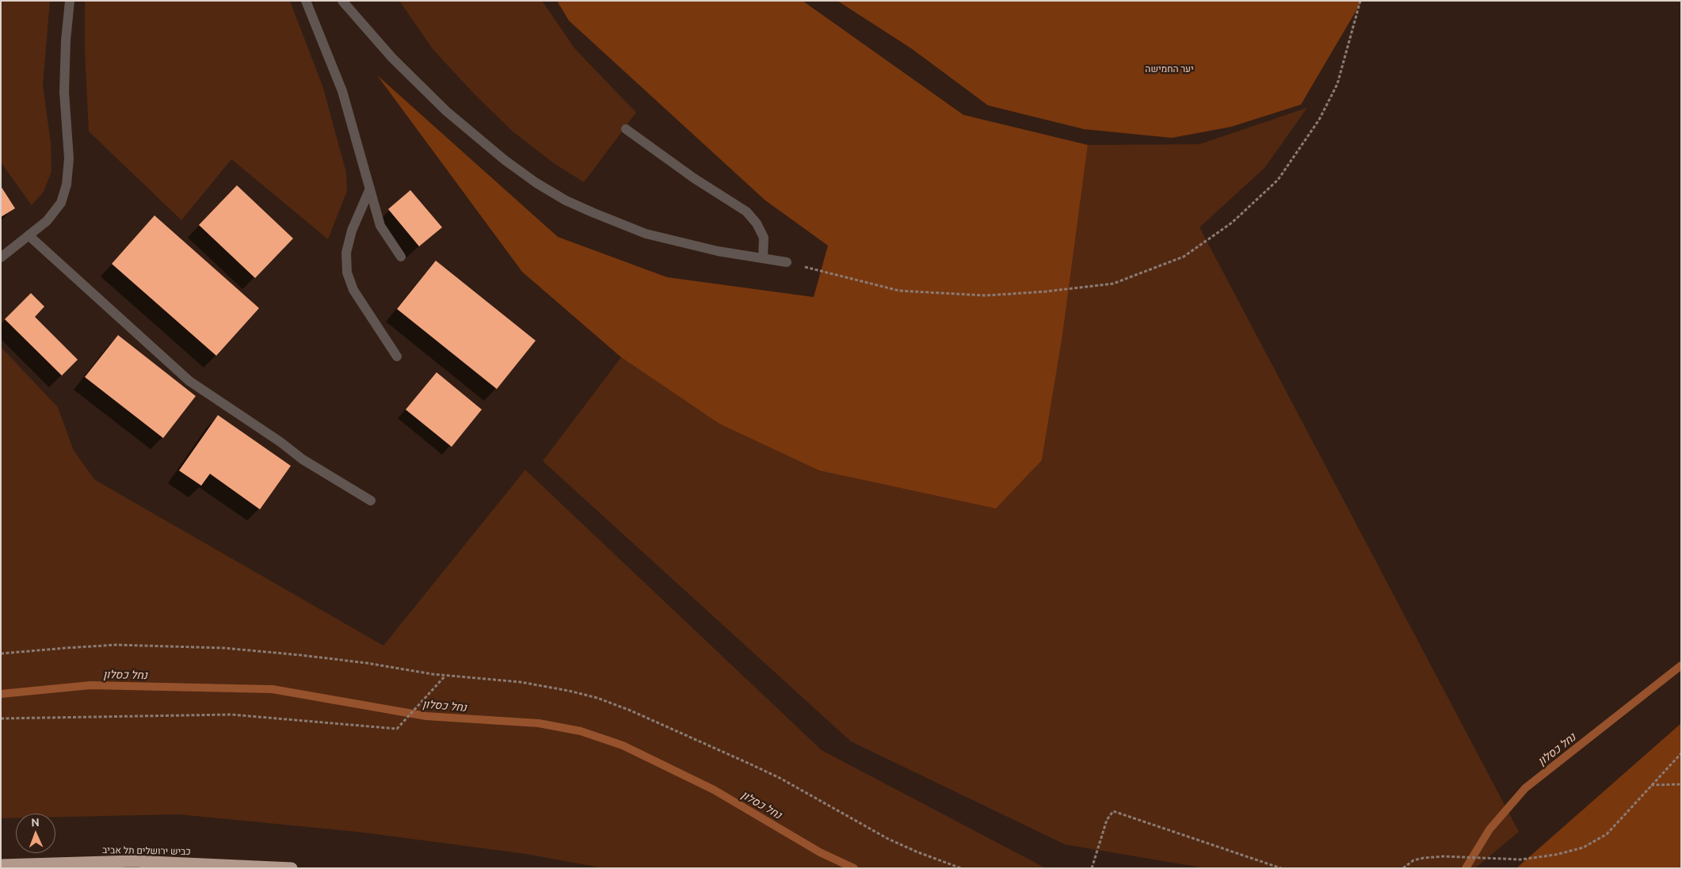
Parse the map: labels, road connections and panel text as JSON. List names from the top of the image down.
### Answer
{
  "streets": {
    "highway": ["כביש ירושלים תל אביב"]
  },
  "water": ["נחל כסלון"],
  "parks": ["יער החמישה"],
  "north": "top"
}
